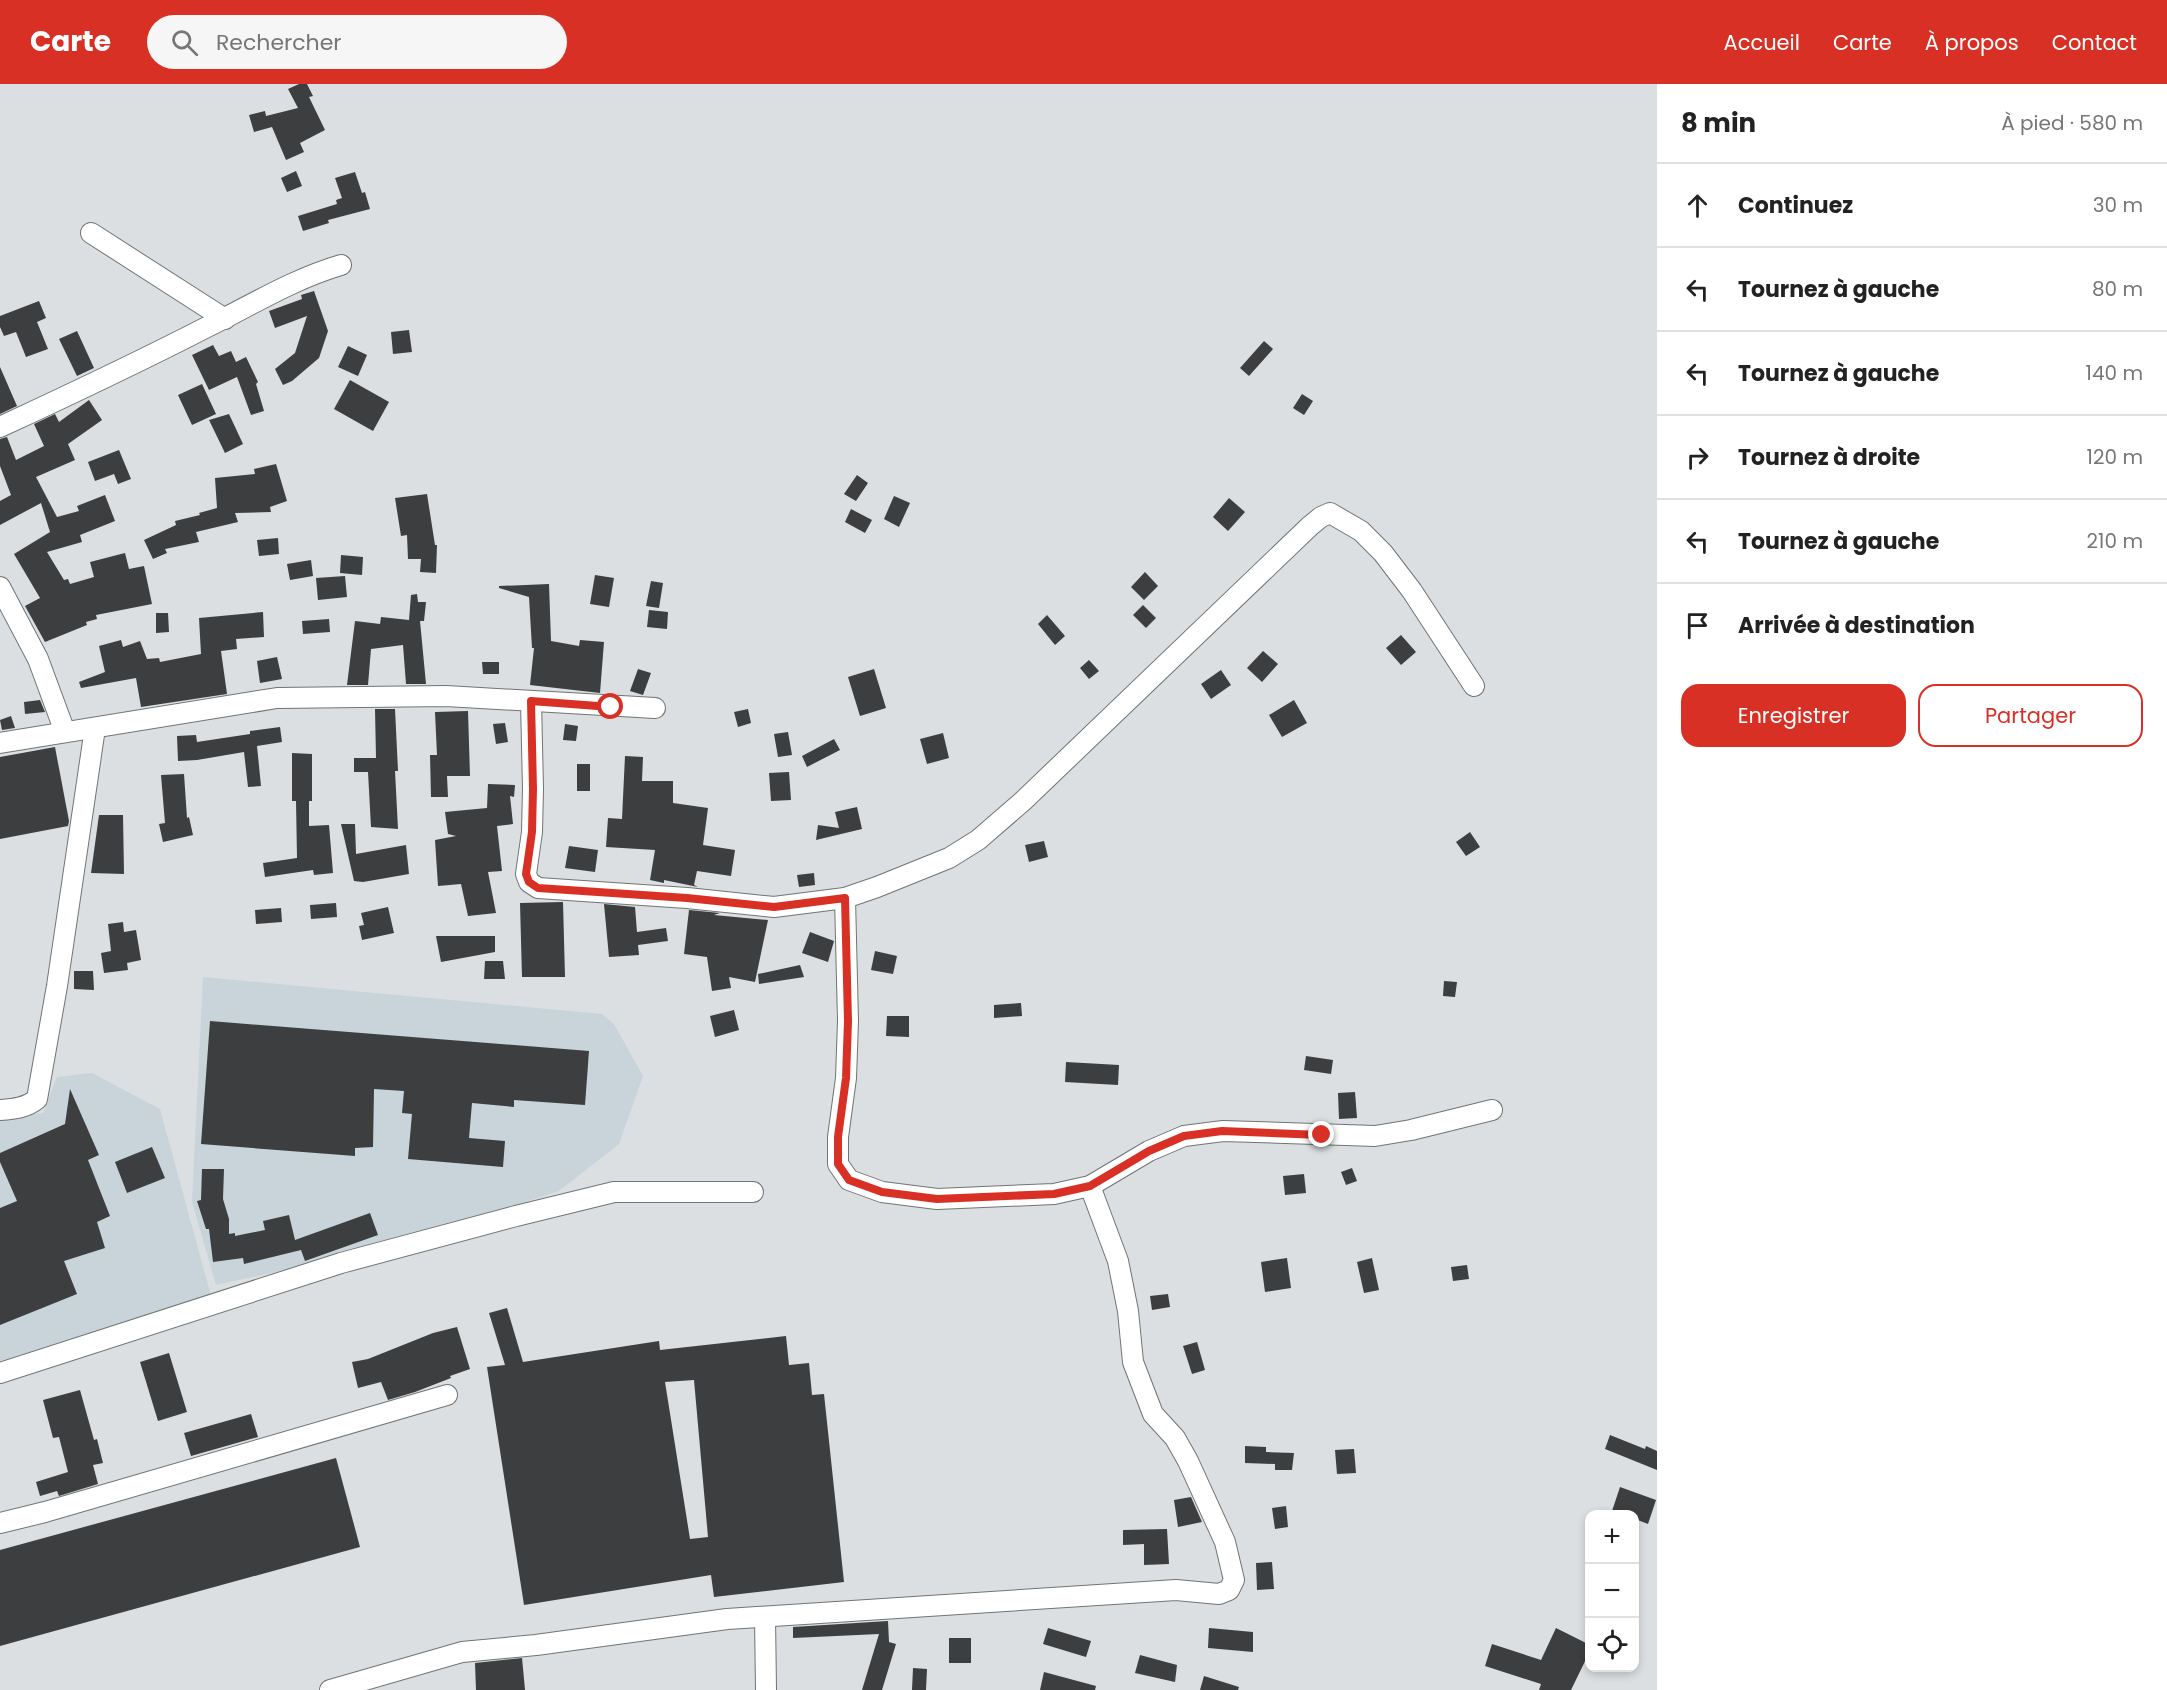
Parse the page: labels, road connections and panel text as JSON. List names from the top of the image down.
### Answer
{
  "page": {
    "header": "Carte",
    "search": "Rechercher",
    "nav": [
      "Accueil",
      "Carte",
      "À propos",
      "Contact"
    ],
    "heading": ["8 min", "À pied · 580 m"],
    "list": [
      ["Continuez", "30 m"],
      ["Tournez à gauche", "80 m"],
      ["Tournez à gauche", "140 m"],
      ["Tournez à droite", "120 m"],
      ["Tournez à gauche", "210 m"],
      "Arrivée à destination"
    ],
    "buttons": ["Enregistrer", "Partager"],
    "map_buttons": ["+", "−"]
  }
}
